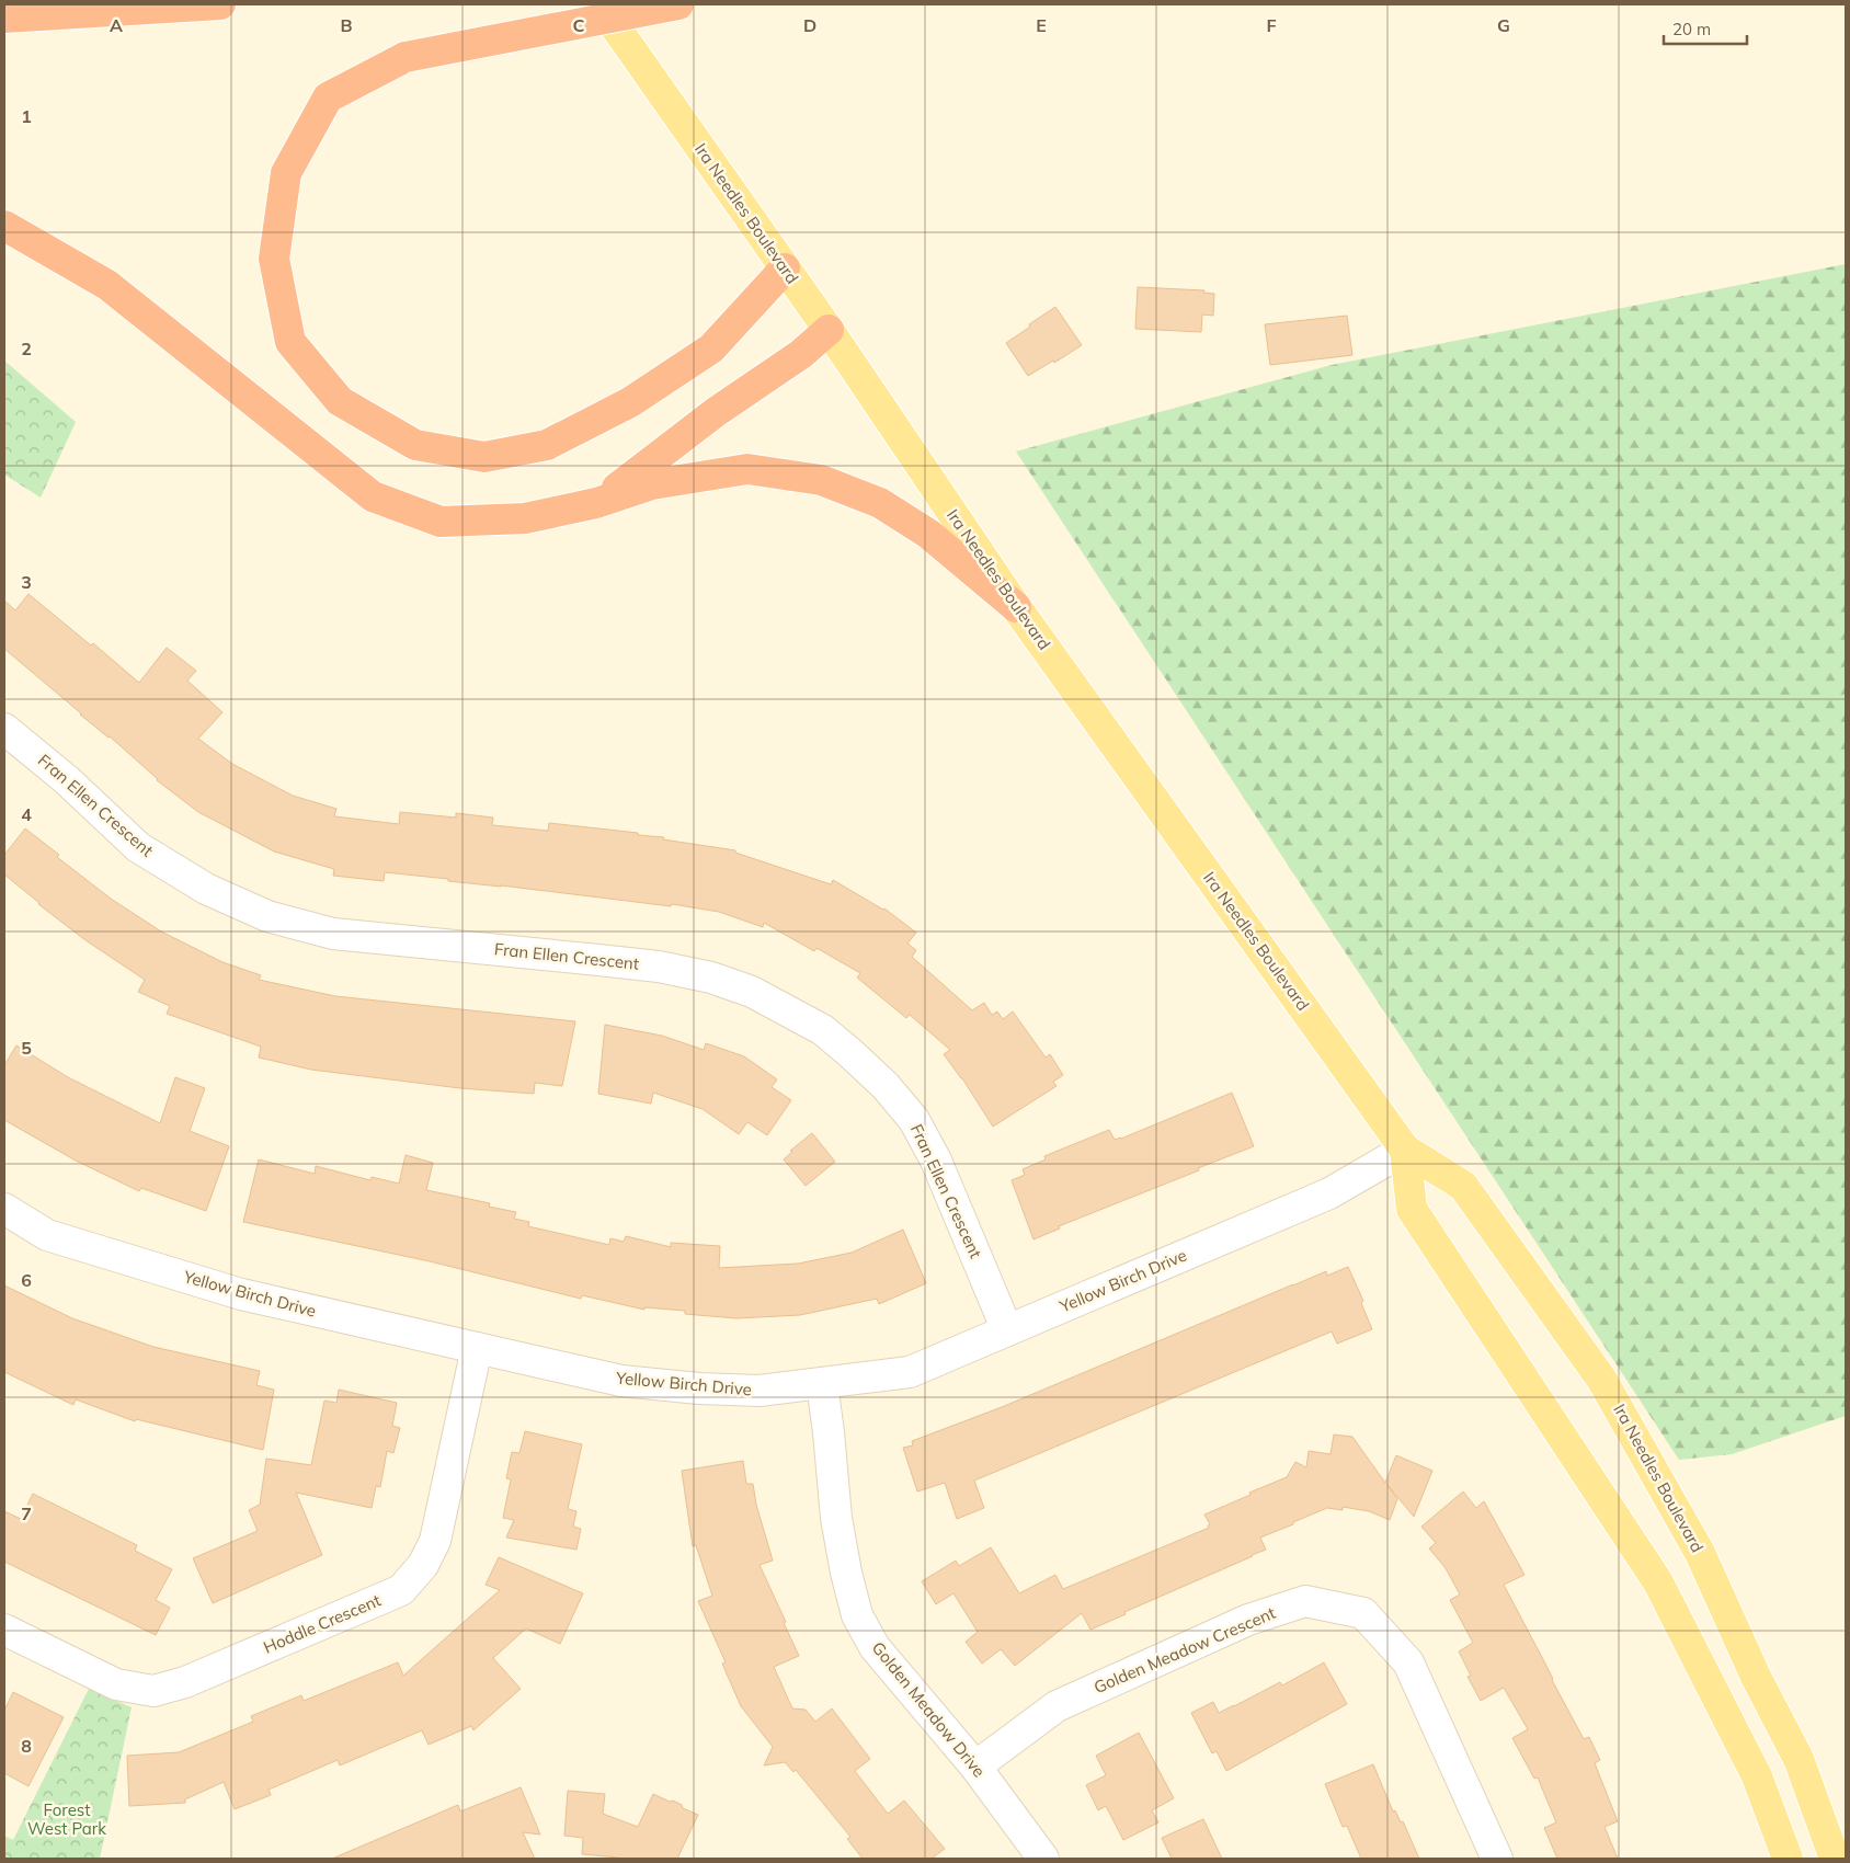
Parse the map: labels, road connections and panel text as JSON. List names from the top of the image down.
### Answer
{
  "streets": {
    "main road": ["Ira Needles Boulevard"],
    "street": [
      "Fran Ellen Crescent",
      "Yellow Birch Drive",
      "Hoddle Crescent",
      "Golden Meadow Crescent",
      "Golden Meadow Drive"
    ]
  },
  "crossings": [
    ["Ira Needles Boulevard", "Yellow Birch Drive"],
    ["Fran Ellen Crescent", "Yellow Birch Drive"],
    ["Yellow Birch Drive", "Hoddle Crescent"],
    ["Yellow Birch Drive", "Golden Meadow Drive"],
    ["Golden Meadow Crescent", "Golden Meadow Drive"]
  ],
  "parks": ["Forest West Park"],
  "scale_bar": "20 m",
  "grid": {
    "columns": [
      "A",
      "B",
      "C",
      "D",
      "E",
      "F",
      "G"
    ],
    "rows": [
      "1",
      "2",
      "3",
      "4",
      "5",
      "6",
      "7",
      "8"
    ]
  }
}
